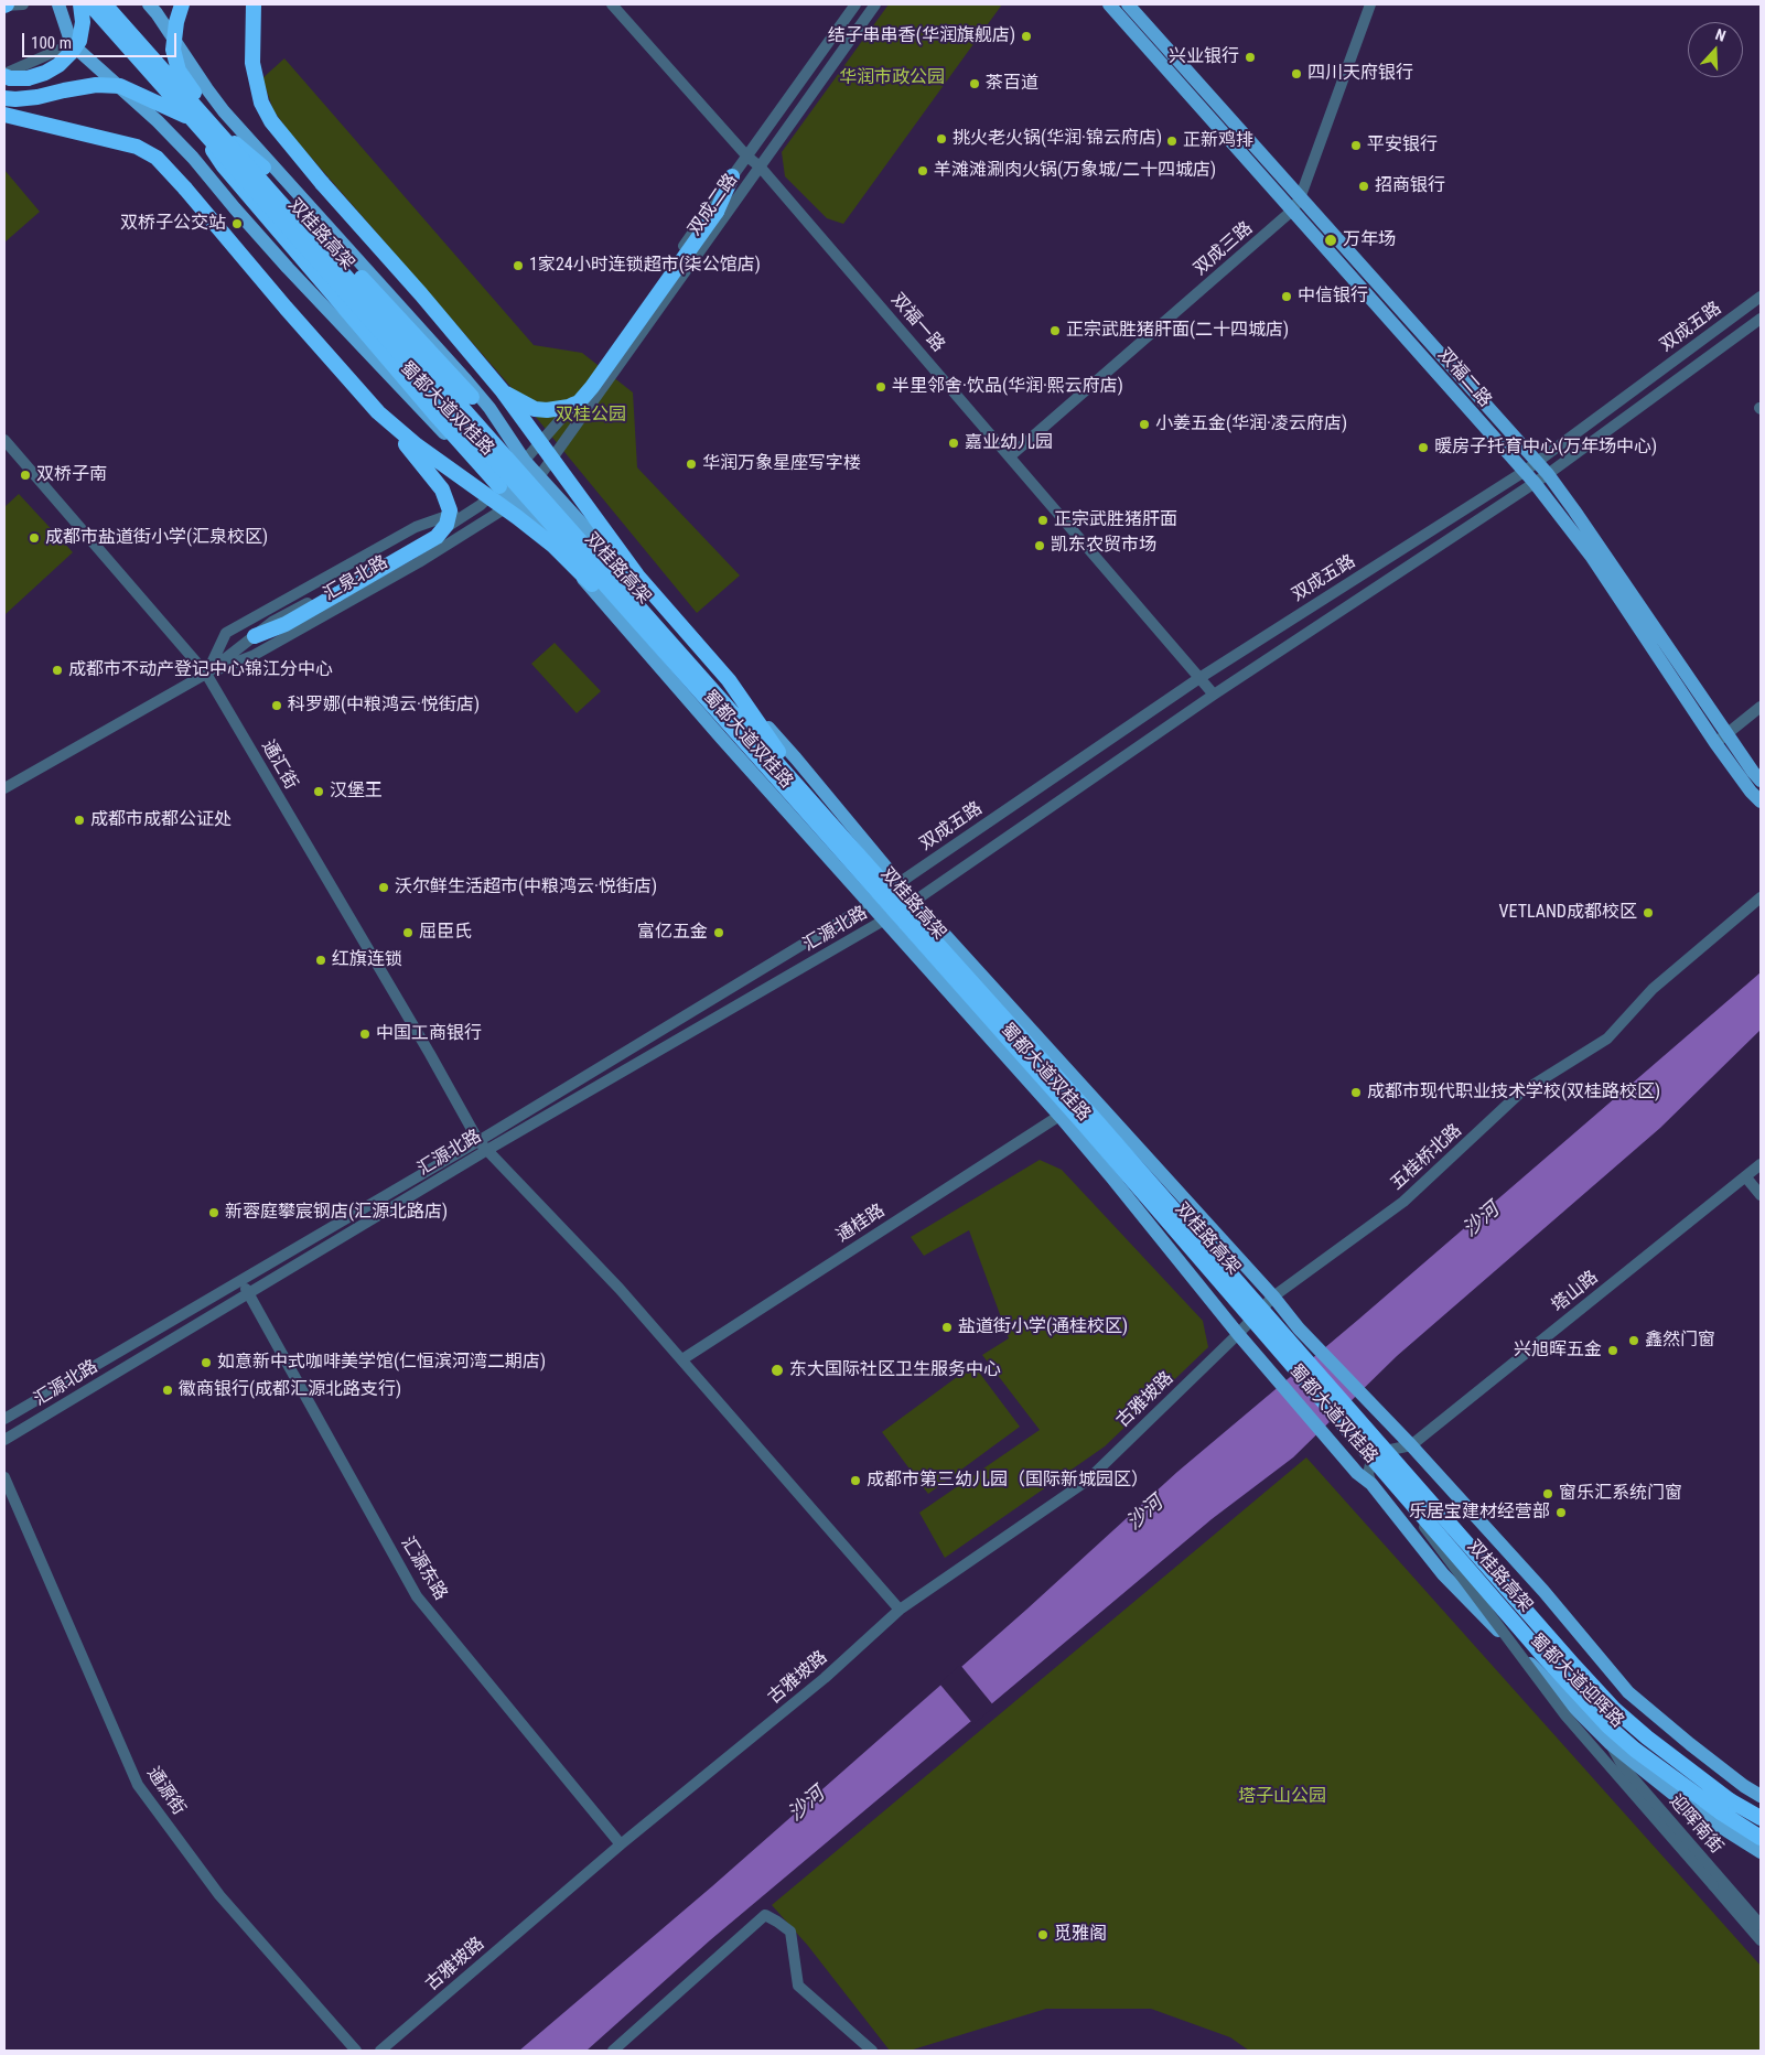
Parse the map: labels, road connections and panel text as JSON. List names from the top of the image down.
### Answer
{
  "streets": {
    "highway": ["双桂路高架"],
    "main road": ["双福二路", "蜀都大道双桂路", "蜀都大道迎晖路"],
    "street": [
      "双成二路",
      "双成三路",
      "双福一路",
      "双成五路",
      "汇泉北路",
      "通汇街",
      "汇源北路",
      "五桂桥北路",
      "通桂路",
      "塔山路",
      "古雅坡路",
      "汇源东路",
      "通源街",
      "迎晖南街"
    ]
  },
  "crossings": [
    ["双成二路", "双福一路"],
    ["双成二路", "蜀都大道双桂路"],
    ["双成二路", "汇泉北路"],
    ["双成三路", "双福一路"],
    ["双成三路", "双福二路"],
    ["双福一路", "双成五路"],
    ["双成五路", "双福二路"],
    ["双成五路", "蜀都大道双桂路"],
    ["双成五路", "汇源北路"],
    ["蜀都大道双桂路", "汇泉北路"],
    ["蜀都大道双桂路", "汇源北路"],
    ["蜀都大道双桂路", "五桂桥北路"],
    ["蜀都大道双桂路", "通桂路"],
    ["蜀都大道双桂路", "塔山路"],
    ["蜀都大道双桂路", "古雅坡路"],
    ["蜀都大道双桂路", "蜀都大道迎晖路"],
    ["汇泉北路", "通汇街"],
    ["通汇街", "汇源北路"],
    ["通汇街", "通桂路"],
    ["通汇街", "古雅坡路"],
    ["汇源北路", "汇源东路"],
    ["五桂桥北路", "古雅坡路"],
    ["塔山路", "蜀都大道迎晖路"],
    ["古雅坡路", "汇源东路"],
    ["蜀都大道迎晖路", "迎晖南街"]
  ],
  "water": ["沙河"],
  "parks": ["华润市政公园", "双桂公园", "塔子山公园"],
  "places": [
    "结子串串香(华润旗舰店)",
    "兴业银行",
    "四川天府银行",
    "茶百道",
    "挑火老火锅(华润·锦云府店)",
    "正新鸡排",
    "平安银行",
    "羊滩滩涮肉火锅(万象城/二十四城店)",
    "招商银行",
    "双桥子公交站",
    "万年场",
    "1家24小时连锁超市(柒公馆店)",
    "中信银行",
    "正宗武胜猪肝面(二十四城店)",
    "半里邻舍·饮品(华润·熙云府店)",
    "小姜五金(华润·凌云府店)",
    "嘉业幼儿园",
    "暖房子托育中心(万年场中心)",
    "华润万象星座写字楼",
    "双桥子南",
    "正宗武胜猪肝面",
    "成都市盐道街小学(汇泉校区)",
    "凯东农贸市场",
    "成都市不动产登记中心锦江分中心",
    "科罗娜(中粮鸿云·悦街店)",
    "汉堡王",
    "成都市成都公证处",
    "沃尔鲜生活超市(中粮鸿云·悦街店)",
    "VETLAND成都校区",
    "屈臣氏",
    "富亿五金",
    "红旗连锁",
    "中国工商银行",
    "成都市现代职业技术学校(双桂路校区)",
    "新蓉庭攀宸钢店(汇源北路店)",
    "盐道街小学(通桂校区)",
    "鑫然门窗",
    "兴旭晖五金",
    "如意新中式咖啡美学馆(仁恒滨河湾二期店)",
    "东大国际社区卫生服务中心",
    "徽商银行(成都汇源北路支行)",
    "成都市第三幼儿园（国际新城园区）",
    "窗乐汇系统门窗",
    "乐居宝建材经营部",
    "觅雅阁"
  ],
  "scale_bar": "100 m",
  "north": "top"
}
